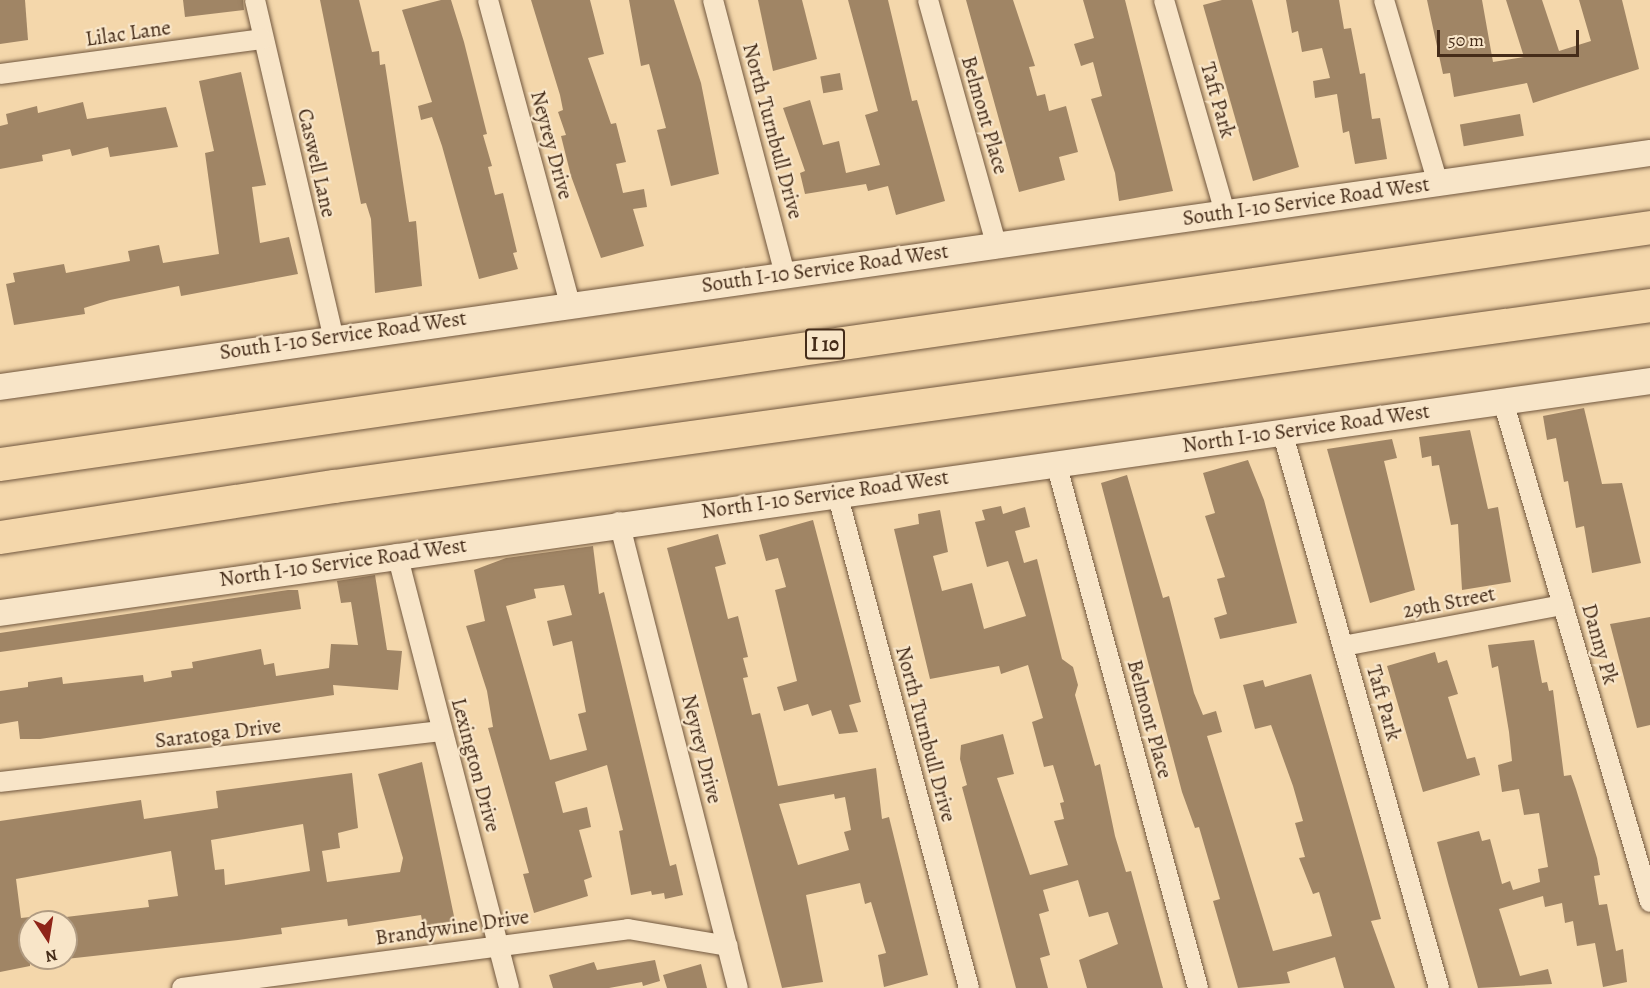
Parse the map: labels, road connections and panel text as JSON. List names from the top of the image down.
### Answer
{
  "streets": {
    "highway": ["I 10"],
    "street": [
      "Lilac Lane",
      "Taft Park",
      "Belmont Place",
      "North Turnbull Drive",
      "Neyrey Drive",
      "Caswell Lane",
      "South I-10 Service Road West",
      "North I-10 Service Road West",
      "29th Street",
      "Danny Pk",
      "Saratoga Drive",
      "Lexington Drive",
      "Brandywine Drive"
    ]
  },
  "crossings": [
    ["Lilac Lane", "Caswell Lane"],
    ["Taft Park", "South I-10 Service Road West"],
    ["Taft Park", "North I-10 Service Road West"],
    ["Taft Park", "29th Street"],
    ["Belmont Place", "South I-10 Service Road West"],
    ["Belmont Place", "North I-10 Service Road West"],
    ["North Turnbull Drive", "South I-10 Service Road West"],
    ["North Turnbull Drive", "North I-10 Service Road West"],
    ["Neyrey Drive", "South I-10 Service Road West"],
    ["Neyrey Drive", "North I-10 Service Road West"],
    ["Neyrey Drive", "Brandywine Drive"],
    ["Caswell Lane", "South I-10 Service Road West"],
    ["North I-10 Service Road West", "Danny Pk"],
    ["North I-10 Service Road West", "Lexington Drive"],
    ["29th Street", "Danny Pk"],
    ["Saratoga Drive", "Lexington Drive"],
    ["Lexington Drive", "Brandywine Drive"]
  ],
  "scale_bar": "50 m",
  "north": "bottom"
}
